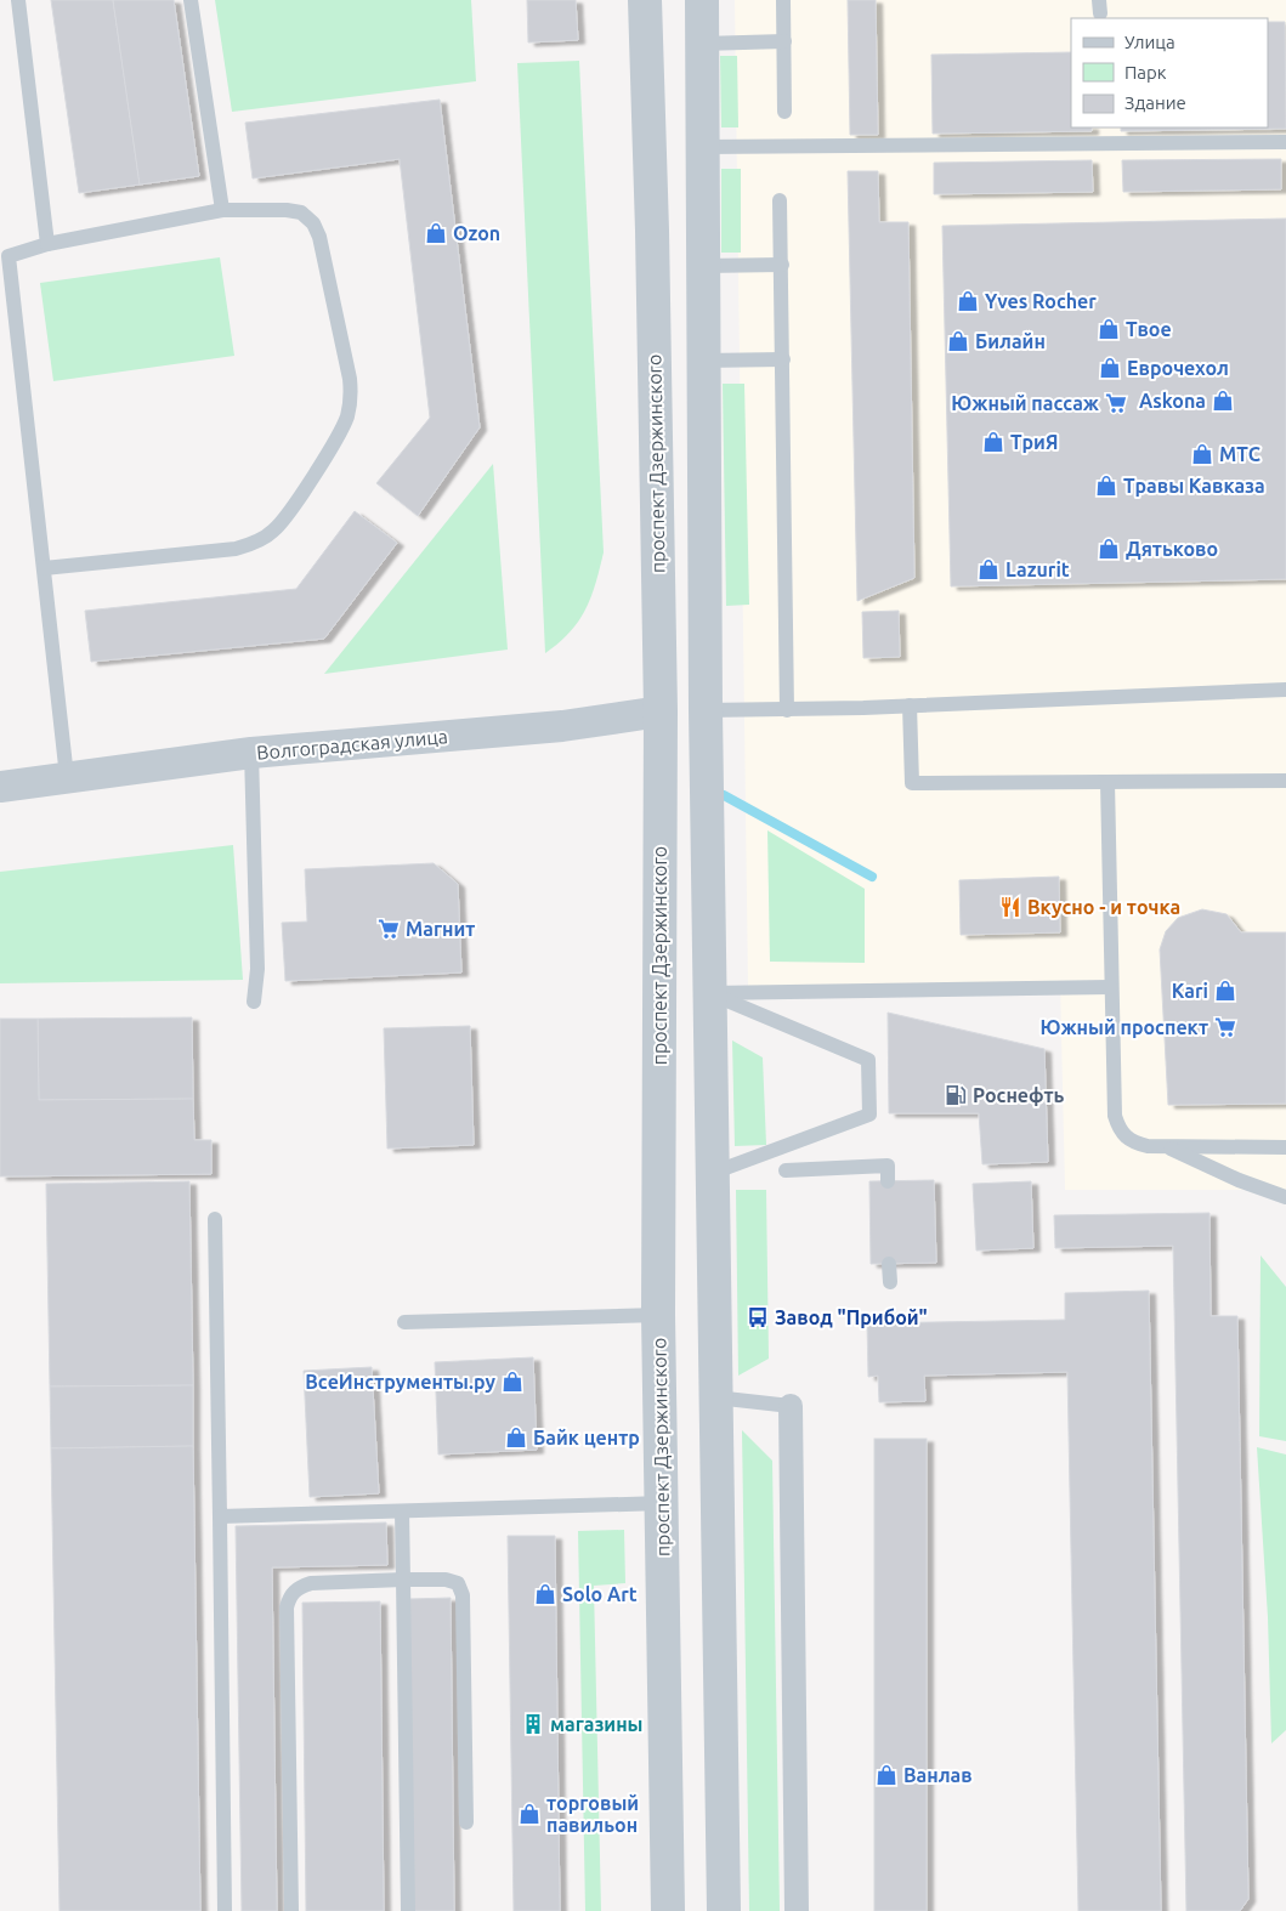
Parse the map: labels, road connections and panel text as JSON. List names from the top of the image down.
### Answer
{
  "streets": {
    "street": ["проспект Дзержинского", "Волгоградская улица"]
  },
  "crossings": [
    ["проспект Дзержинского", "Волгоградская улица"]
  ],
  "places": {
    "shop": [
      "Ozon",
      "Yves Rocher",
      "Твое",
      "Билайн",
      "Еврочехол",
      "Askona",
      "ТриЯ",
      "МТС",
      "Травы Кавказа",
      "Дятьково",
      "Lazurit",
      "Kari",
      "ВсеИнструменты.ру",
      "Байк центр",
      "Solo Art",
      "Ванлав",
      "торговый павильон"
    ],
    "supermarket": ["Южный пассаж", "Магнит", "Южный проспект"],
    "restaurant": ["Вкусно - и точка"],
    "fuel station": ["Роснефть"],
    "bus stop": ["Завод \"Прибой\""],
    "building": ["магазины"]
  },
  "legend": ["Улица", "Парк", "Здание"]
}
